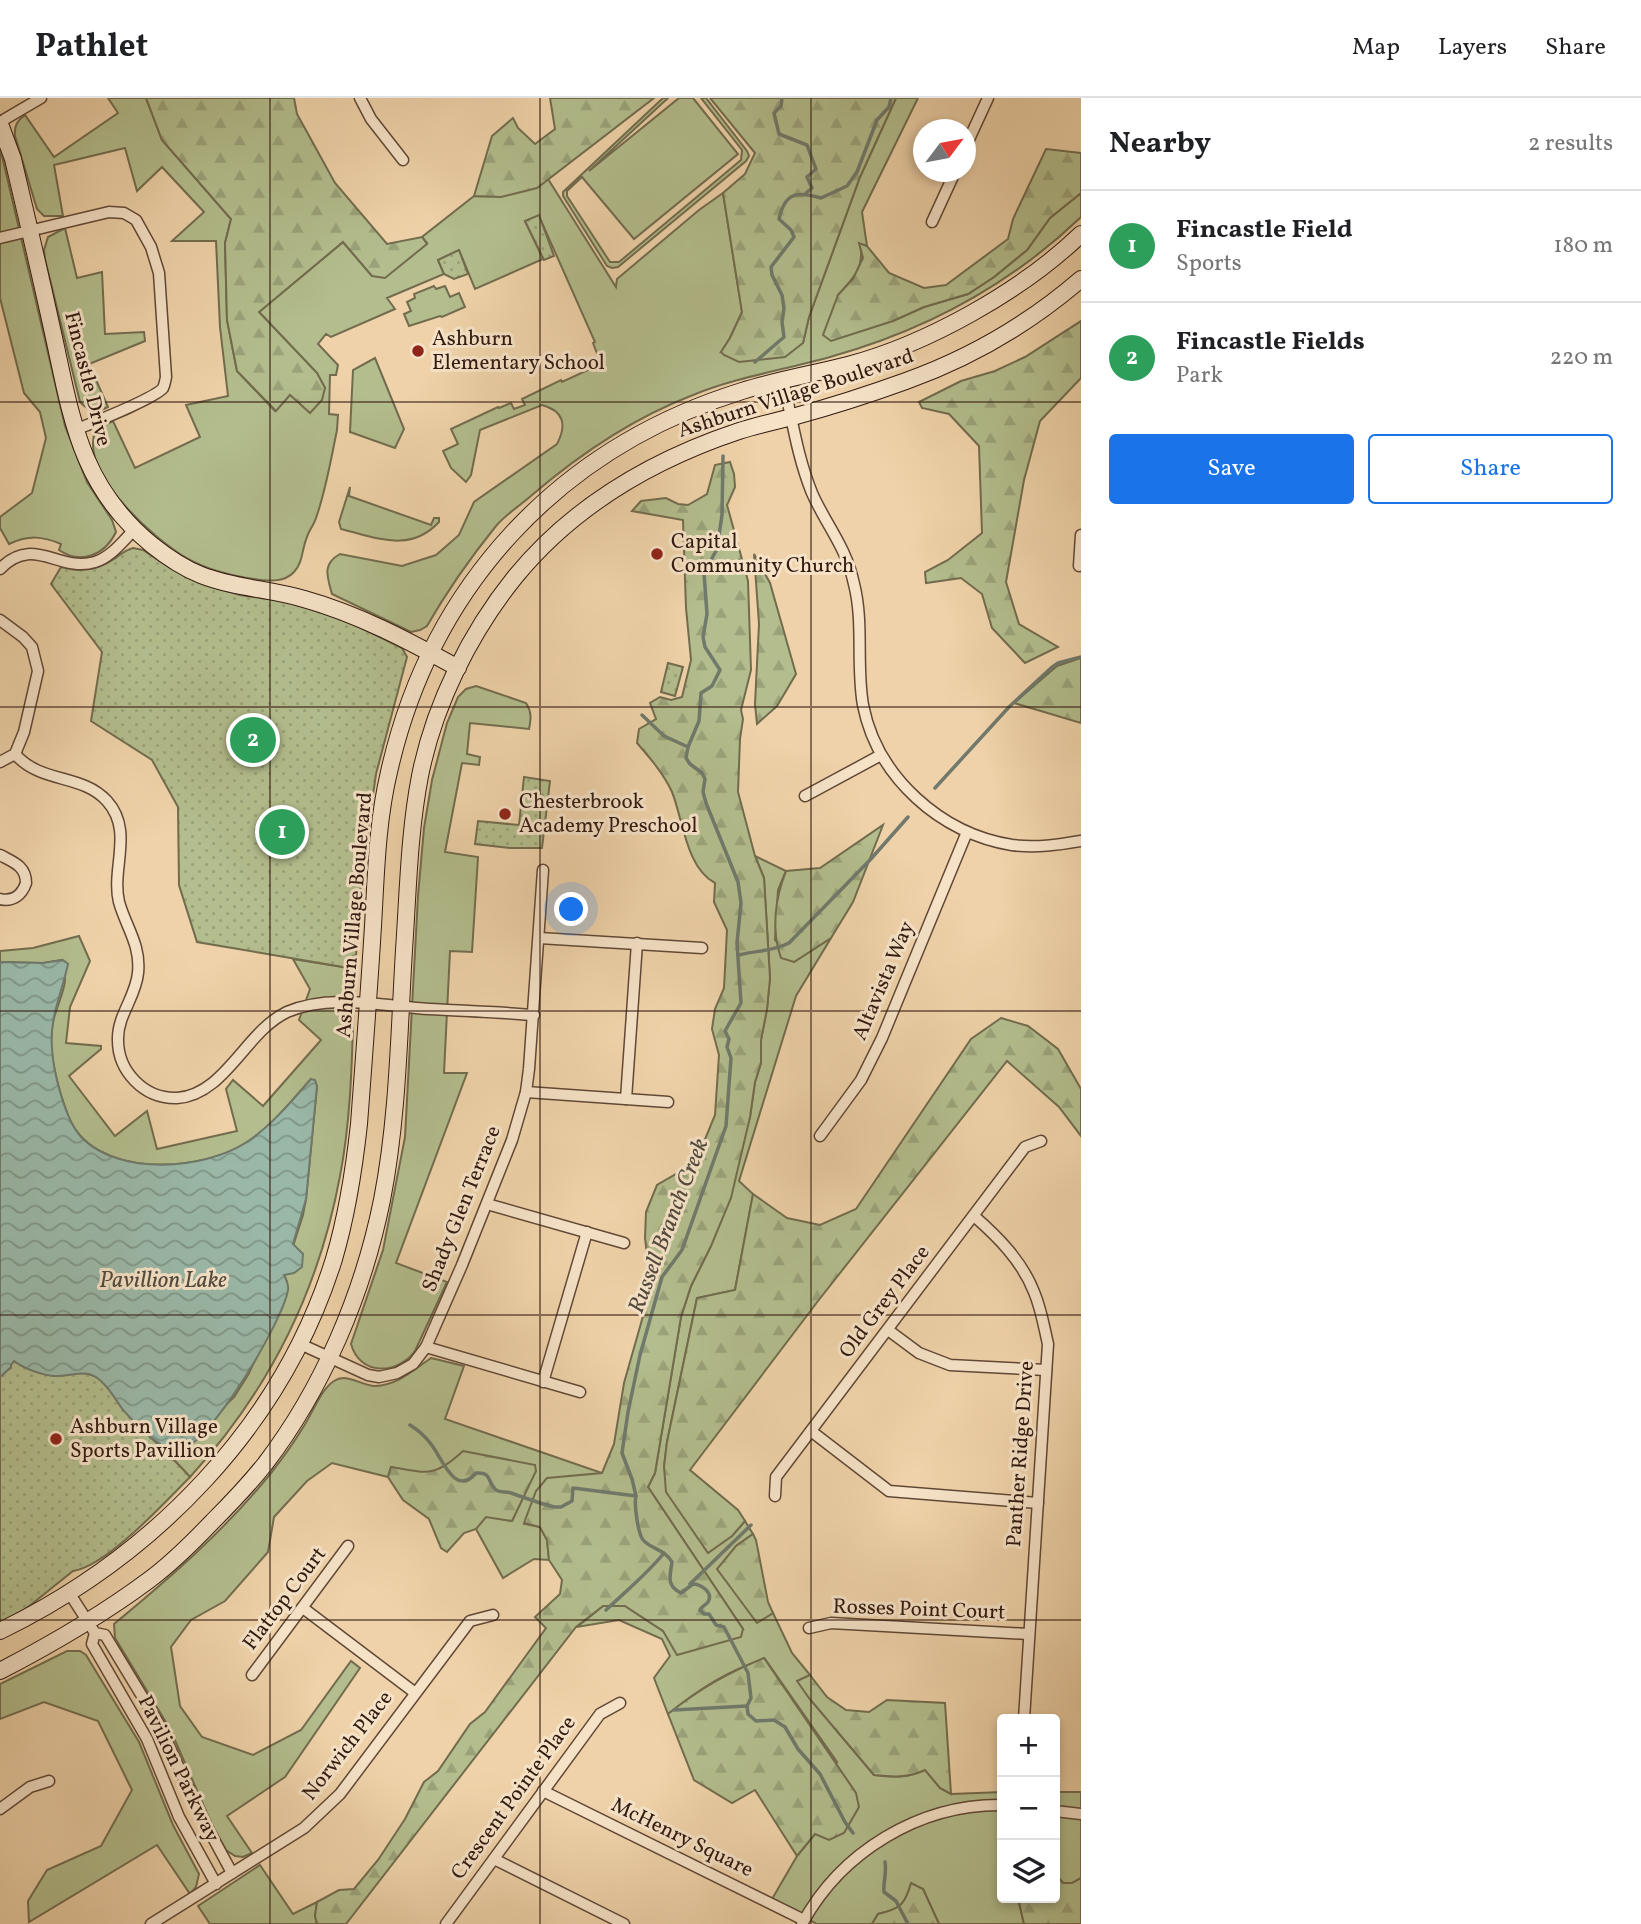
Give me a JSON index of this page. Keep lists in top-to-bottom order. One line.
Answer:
{"streets":{"main road":["Fincastle Drive","Ashburn Village Boulevard"],"street":["Altavista Way","Shady Glen Terrace","Old Grey Place","Panther Ridge Drive","Flattop Court","Rosses Point Court","Norwich Place","Pavilion Parkway","Crescent Pointe Place","McHenry Square"]},"crossings":[["Fincastle Drive","Ashburn Village Boulevard"],["Ashburn Village Boulevard","Shady Glen Terrace"],["Ashburn Village Boulevard","Pavilion Parkway"],["Old Grey Place","Panther Ridge Drive"],["Panther Ridge Drive","Rosses Point Court"],["Norwich Place","Pavilion Parkway"],["Crescent Pointe Place","McHenry Square"]],"water":["Russell Branch Creek","Pavillion Lake"],"places":["Ashburn Elementary School","Capital Community Church","Chesterbrook Academy Preschool","Ashburn Village Sports Pavillion"],"north":"top right","page":{"header":"Pathlet","nav":["Map","Layers","Share"],"heading":["Nearby","2 results"],"list":[{"mark":"1","name":"Fincastle Field","note":"Sports","value":"180 m"},{"mark":"2","name":"Fincastle Fields","note":"Park","value":"220 m"}],"buttons":["Save","Share"],"pins":["2","1"],"map_buttons":["+","−"]}}
